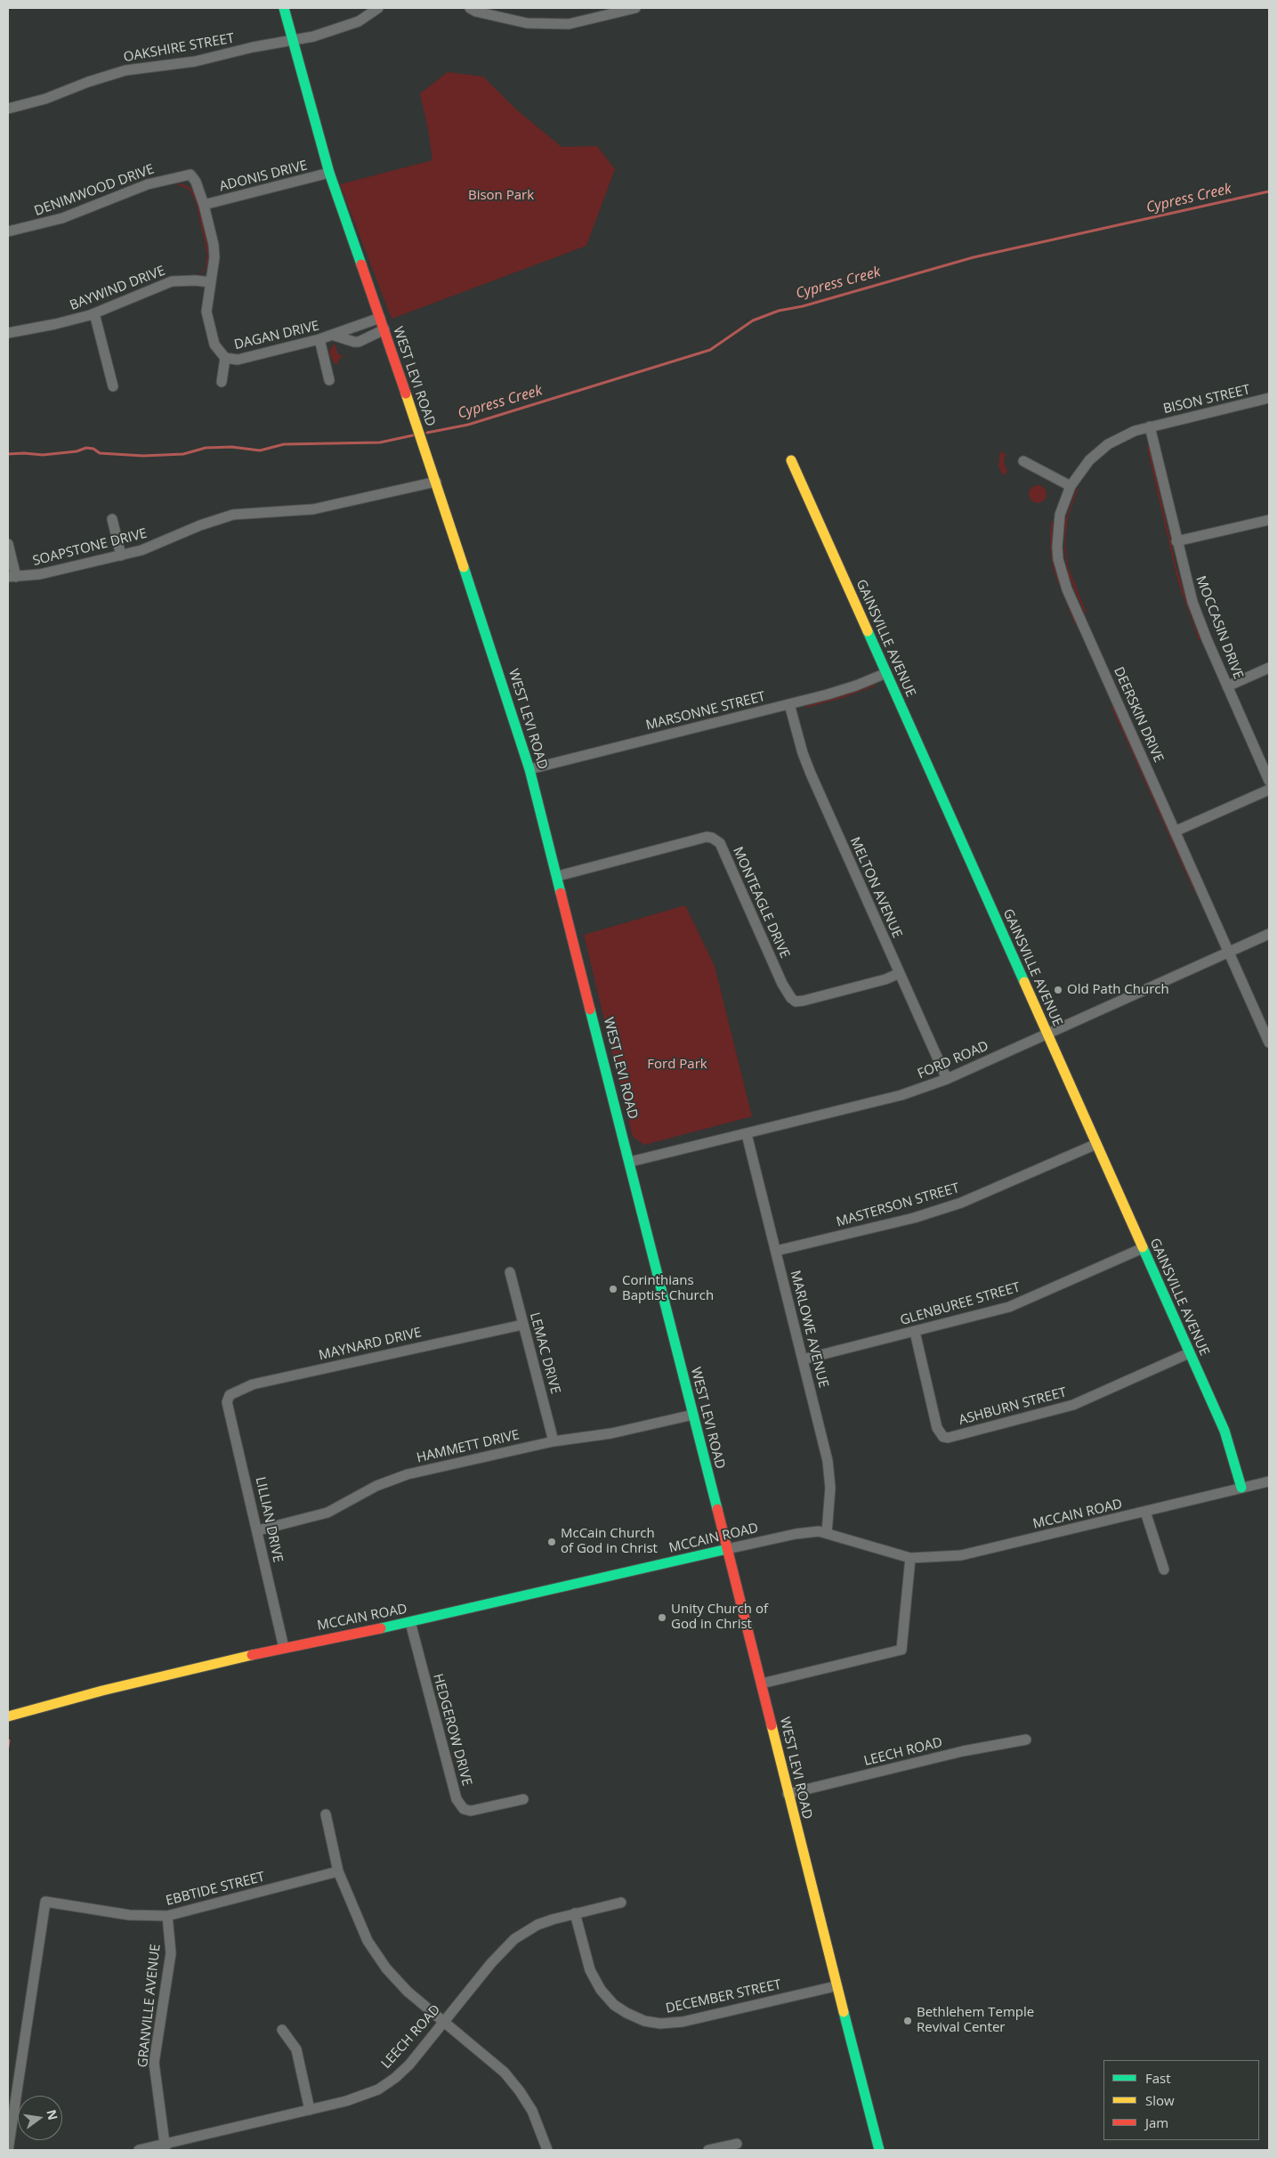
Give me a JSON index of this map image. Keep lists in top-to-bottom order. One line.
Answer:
{"streets":{"street":["OAKSHIRE STREET","ADONIS DRIVE","DENIMWOOD DRIVE","BAYWIND DRIVE","DAGAN DRIVE","WEST LEVI ROAD","BISON STREET","SOAPSTONE DRIVE","MOCCASIN DRIVE","GAINSVILLE AVENUE","MARSONNE STREET","DEERSKIN DRIVE","MELTON AVENUE","MONTEAGLE DRIVE","FORD ROAD","MASTERSON STREET","GLENBUREE STREET","MARLOWE AVENUE","MAYNARD DRIVE","LEMAC DRIVE","ASHBURN STREET","HAMMETT DRIVE","MCCAIN ROAD","LILLIAN DRIVE","HEDGEROW DRIVE","LEECH ROAD","EBBTIDE STREET","DECEMBER STREET","GRANVILLE AVENUE"]},"crossings":[["OAKSHIRE STREET","WEST LEVI ROAD"],["ADONIS DRIVE","DENIMWOOD DRIVE"],["ADONIS DRIVE","WEST LEVI ROAD"],["DAGAN DRIVE","WEST LEVI ROAD"],["WEST LEVI ROAD","SOAPSTONE DRIVE"],["WEST LEVI ROAD","MARSONNE STREET"],["WEST LEVI ROAD","MONTEAGLE DRIVE"],["WEST LEVI ROAD","FORD ROAD"],["WEST LEVI ROAD","HAMMETT DRIVE"],["WEST LEVI ROAD","MCCAIN ROAD"],["WEST LEVI ROAD","LEECH ROAD"],["WEST LEVI ROAD","DECEMBER STREET"],["BISON STREET","MOCCASIN DRIVE"],["BISON STREET","DEERSKIN DRIVE"],["MOCCASIN DRIVE","DEERSKIN DRIVE"],["GAINSVILLE AVENUE","MARSONNE STREET"],["GAINSVILLE AVENUE","FORD ROAD"],["GAINSVILLE AVENUE","MASTERSON STREET"],["GAINSVILLE AVENUE","GLENBUREE STREET"],["GAINSVILLE AVENUE","ASHBURN STREET"],["GAINSVILLE AVENUE","MCCAIN ROAD"],["MARSONNE STREET","MELTON AVENUE"],["DEERSKIN DRIVE","FORD ROAD"],["MELTON AVENUE","MONTEAGLE DRIVE"],["MELTON AVENUE","FORD ROAD"],["FORD ROAD","MARLOWE AVENUE"],["MASTERSON STREET","MARLOWE AVENUE"],["GLENBUREE STREET","MARLOWE AVENUE"],["GLENBUREE STREET","ASHBURN STREET"],["MARLOWE AVENUE","MCCAIN ROAD"],["MAYNARD DRIVE","LEMAC DRIVE"],["MAYNARD DRIVE","LILLIAN DRIVE"],["LEMAC DRIVE","HAMMETT DRIVE"],["HAMMETT DRIVE","LILLIAN DRIVE"],["MCCAIN ROAD","LILLIAN DRIVE"],["MCCAIN ROAD","HEDGEROW DRIVE"],["LEECH ROAD","DECEMBER STREET"],["LEECH ROAD","GRANVILLE AVENUE"],["EBBTIDE STREET","GRANVILLE AVENUE"]],"water":["Cypress Creek"],"parks":["Bison Park","Ford Park"],"places":["Old Path Church","Corinthians Baptist Church","McCain Church of God in Christ","Unity Church of God in Christ","Bethlehem Temple Revival Center"],"legend":["Fast","Slow","Jam"],"north":"right"}
